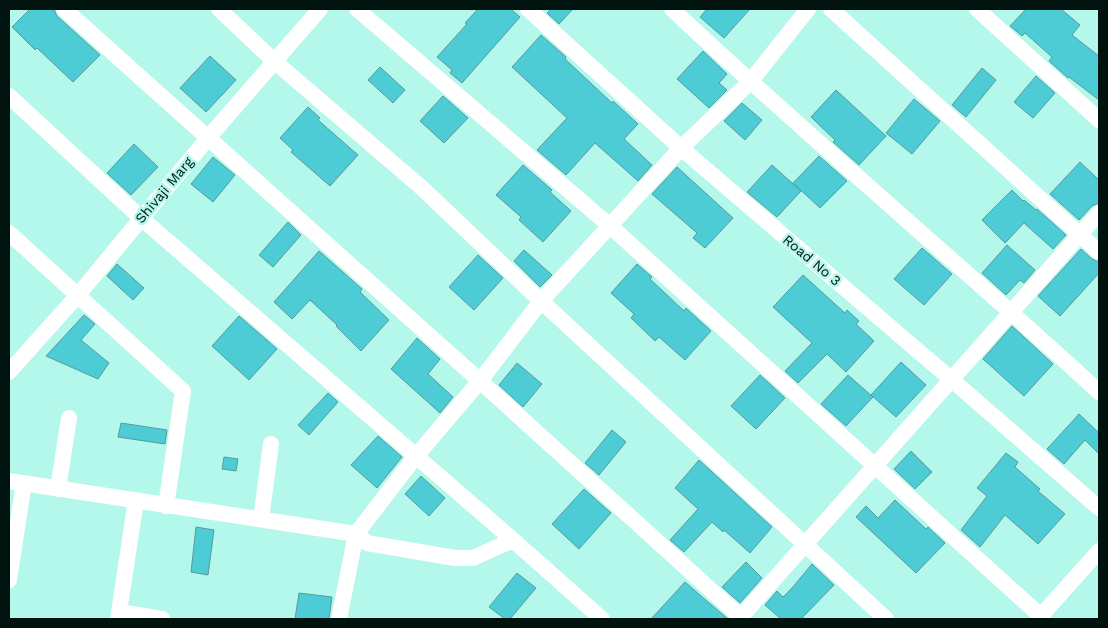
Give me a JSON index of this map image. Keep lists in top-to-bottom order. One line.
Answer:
{"streets":{"street":["Shivaji Marg","Road No 3"]}}
